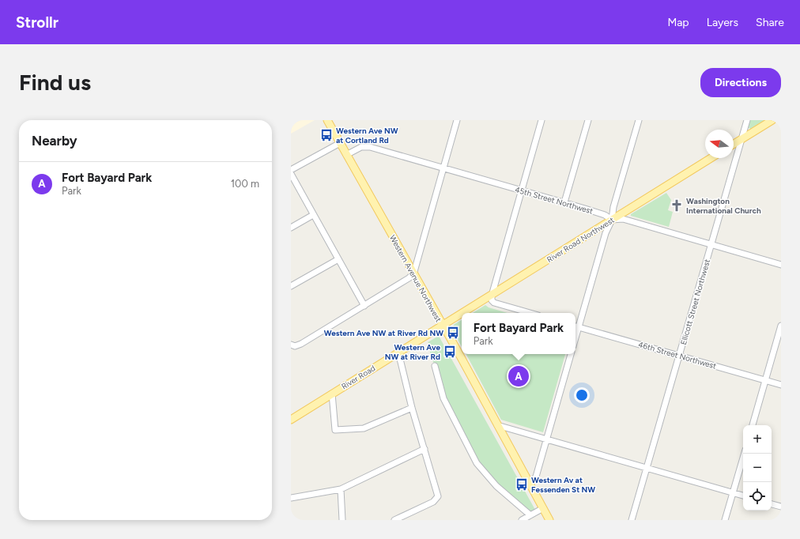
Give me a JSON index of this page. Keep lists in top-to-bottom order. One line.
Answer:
{"streets":{"main road":["River Road Northwest","Western Avenue Northwest","River Road"],"street":["45th Street Northwest","Ellicott Street Northwest","46th Street Northwest"]},"crossings":[["45th Street Northwest","River Road Northwest"],["45th Street Northwest","Western Avenue Northwest"],["45th Street Northwest","Ellicott Street Northwest"],["River Road Northwest","Western Avenue Northwest"],["River Road Northwest","River Road"],["Western Avenue Northwest","River Road"],["Ellicott Street Northwest","46th Street Northwest"]],"places":{"bus stop":["Western Ave NW at Cortland Rd","Western Ave NW at River Rd NW","Western Ave NW at River Rd","Western Av at Fessenden St NW"],"church":["Washington International Church"]},"north":"left","page":{"header":"Strollr","nav":["Map","Layers","Share"],"buttons":"Directions","title":"Find us","heading":"Nearby","list":[{"mark":"A","name":"Fort Bayard Park","note":"Park","value":"100 m"}],"popup":["Fort Bayard Park","Park"],"pins":"A","map_buttons":["+","−"]}}
